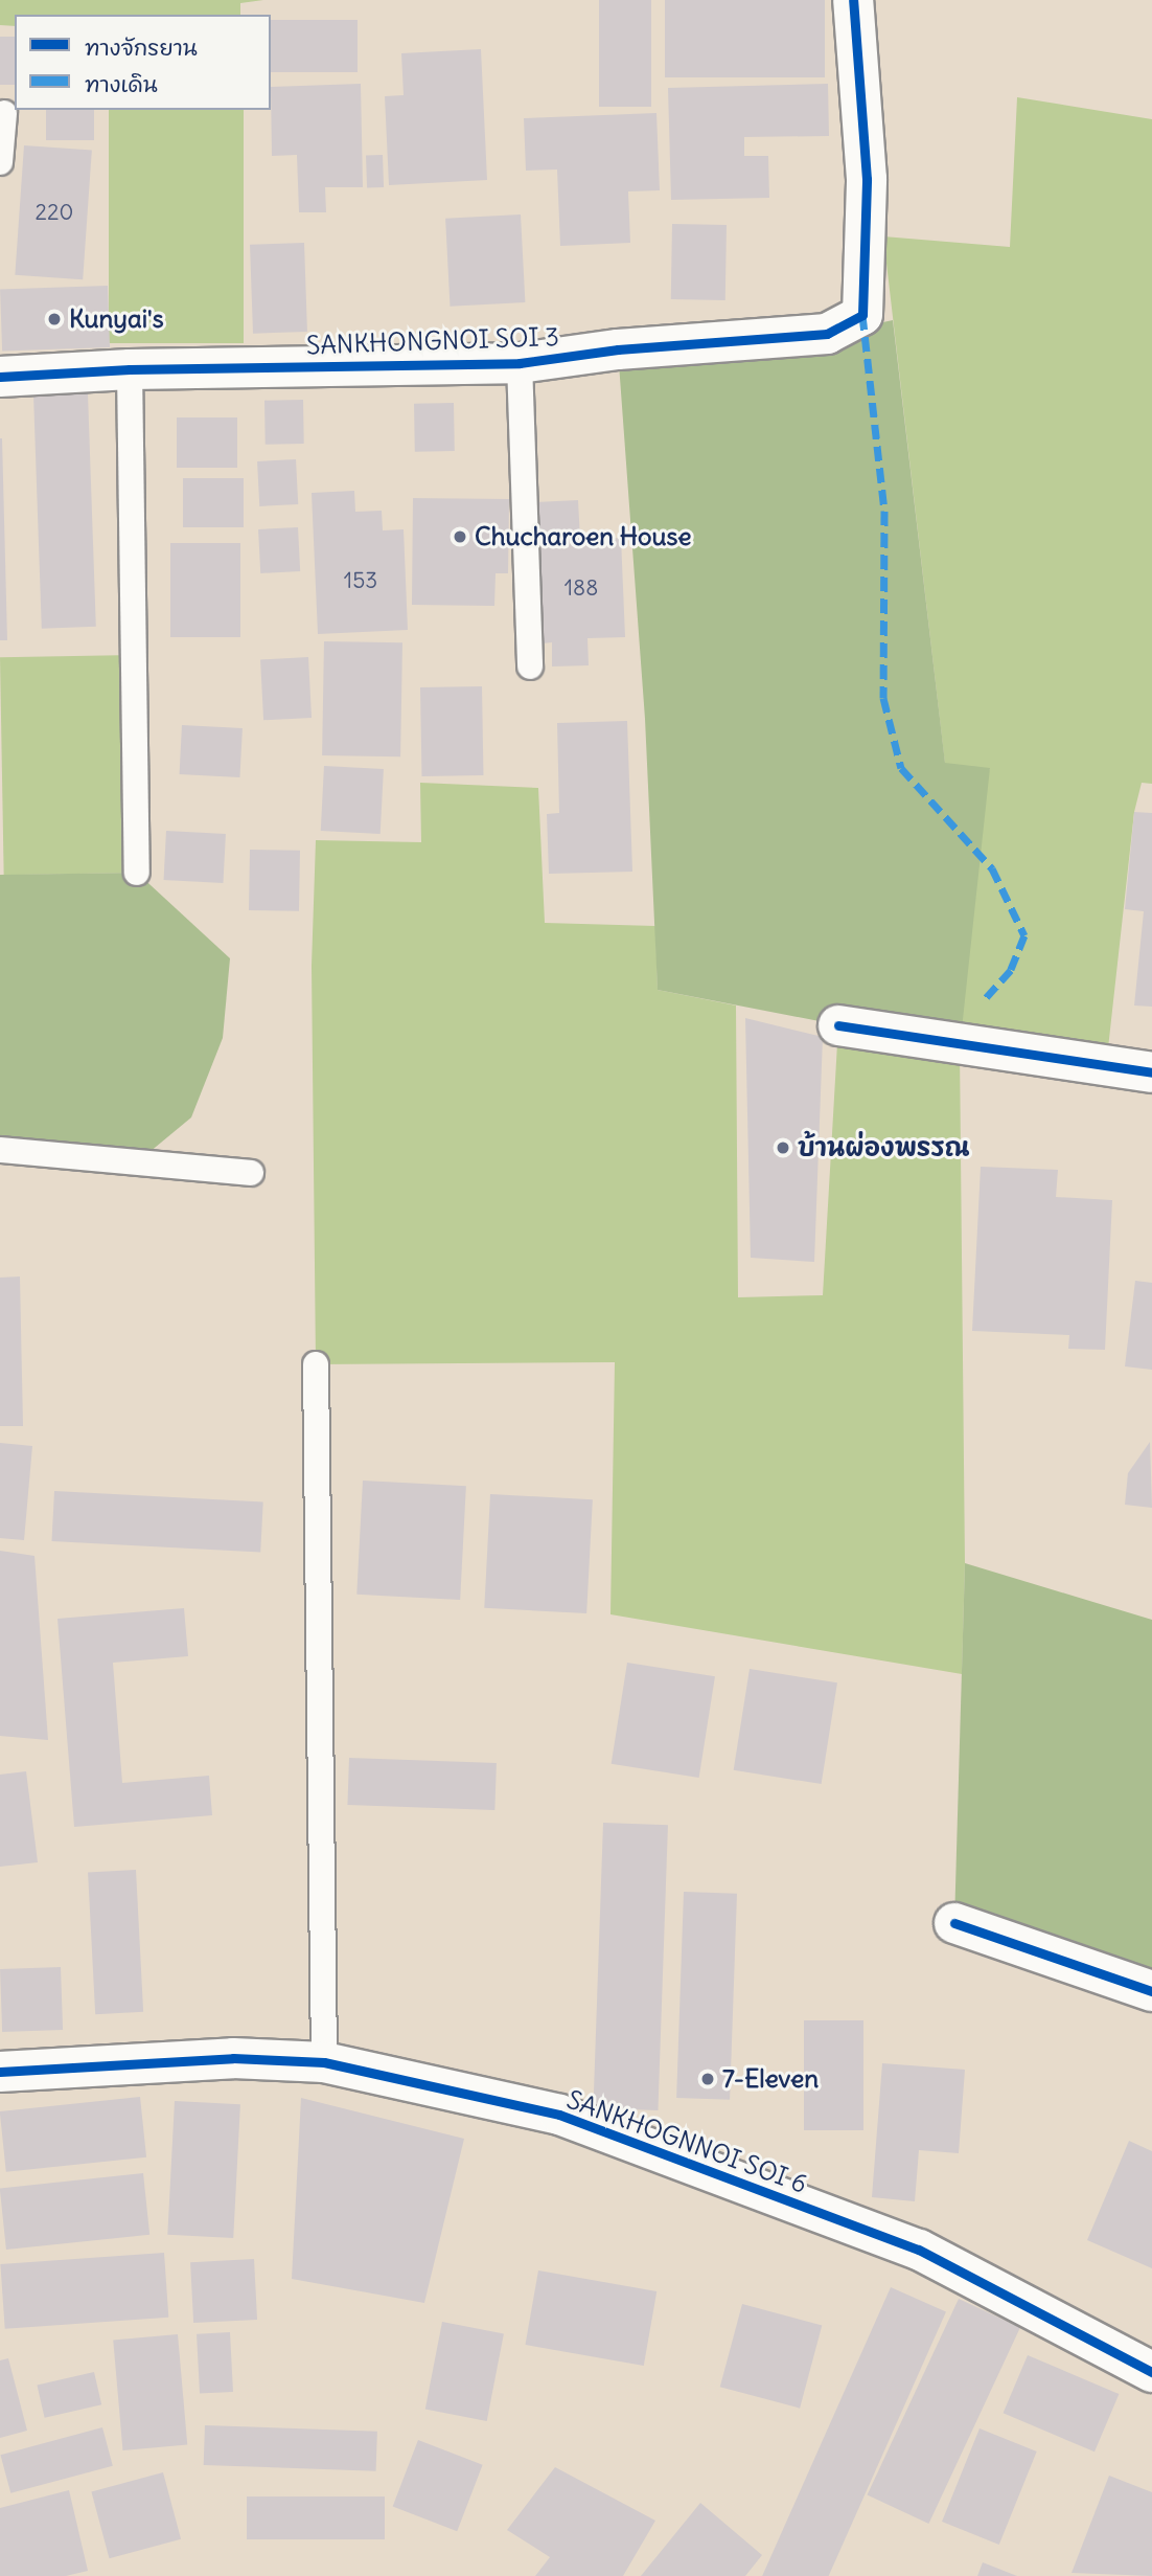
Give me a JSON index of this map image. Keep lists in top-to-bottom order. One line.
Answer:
{"streets":{"street":["SANKHONGNOI SOI 3","SANKHOGNNOI SOI 6"]},"places":["Kunyai's","Chucharoen House","บ้านผ่องพรรณ","7-Eleven"],"house_numbers":["220","153","188"],"legend":["ทางจักรยาน","ทางเดิน"]}
